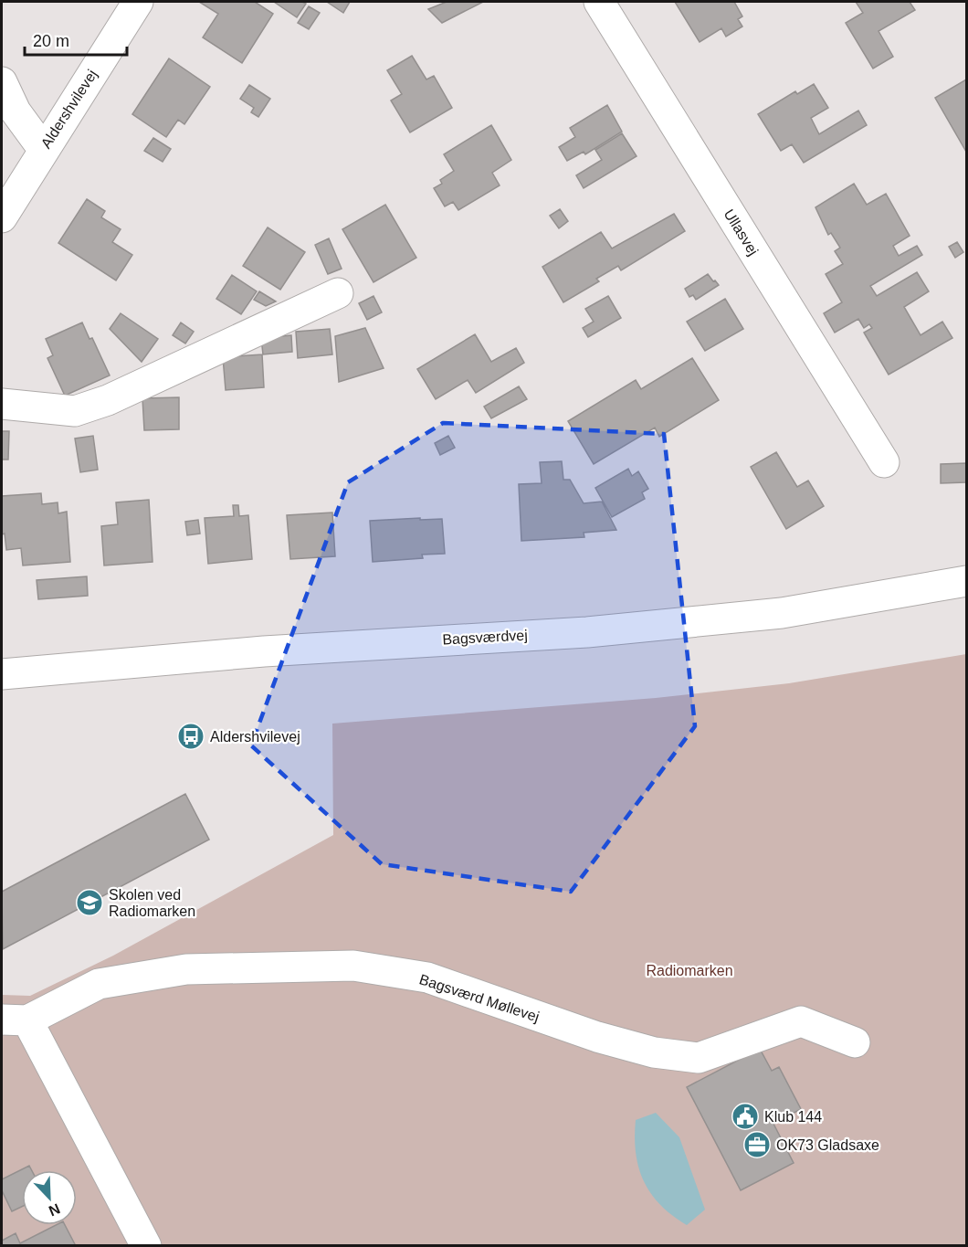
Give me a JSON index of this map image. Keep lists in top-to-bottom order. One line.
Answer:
{"streets":{"street":["Aldershvilevej","Ullasvej","Bagsværdvej","Bagsværd Møllevej"]},"parks":["Radiomarken"],"places":{"bus stop":["Aldershvilevej"],"school or university":["Skolen ved Radiomarken"],"public building":["Klub 144"],"office":["OK73 Gladsaxe"]},"scale_bar":"20 m","north":"bottom right"}
